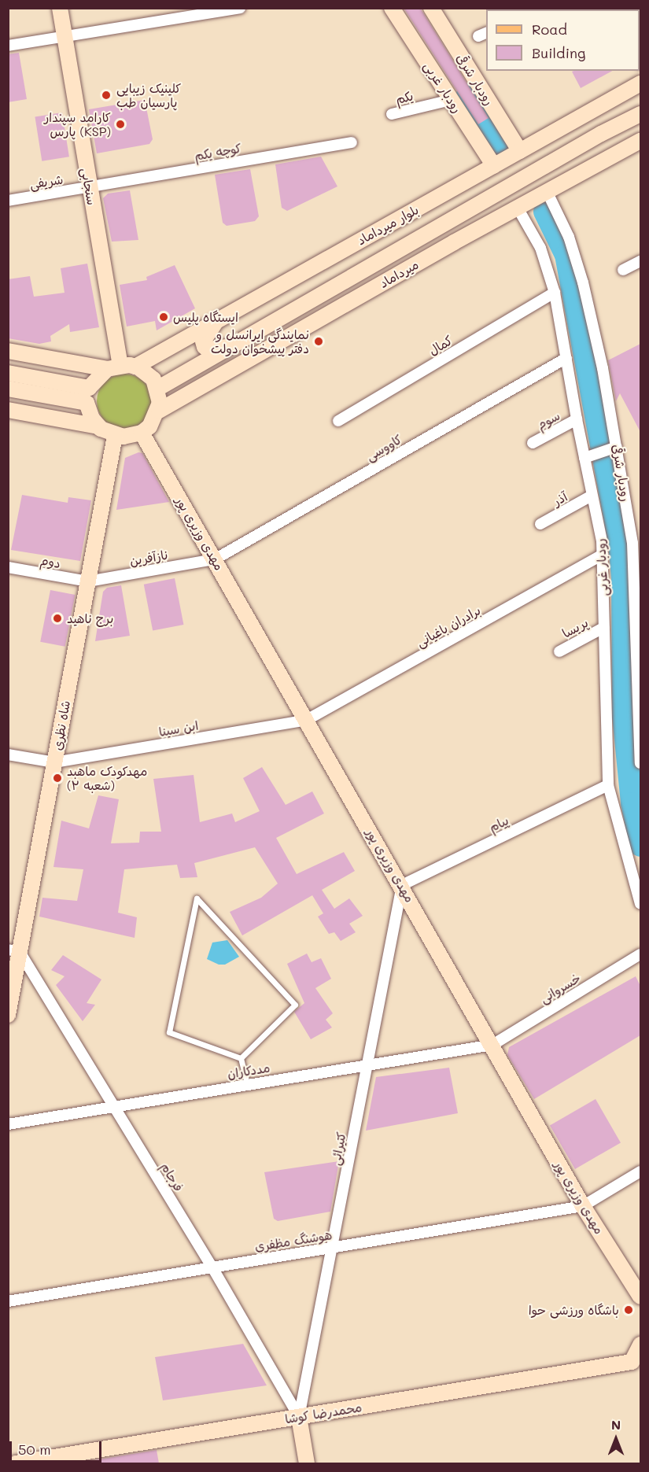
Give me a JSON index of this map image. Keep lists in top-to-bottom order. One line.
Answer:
{"streets":{"main road":["رودبار شرقی","رودبار غربی","سنجابی","بلوار میرداماد","میرداماد","مهدی وزیری پور","شاه نظری","محمدرضا کوشا"],"street":["یکم","کوچه یکم","شریفی","کمال","سوم","کاووسی","آذر","نازآفرین","دوم","برادران باغیانی","پریسا","ابن سینا","پیام","خسروانی","مددکاران","کتیرائی","فرجام","هوشنگ مظفری"]},"crossings":[["رودبار شرقی","بلوار میرداماد"],["رودبار شرقی","میرداماد"],["رودبار غربی","یکم"],["رودبار غربی","بلوار میرداماد"],["رودبار غربی","میرداماد"],["رودبار غربی","کمال"],["رودبار غربی","سوم"],["رودبار غربی","کاووسی"],["رودبار غربی","آذر"],["رودبار غربی","برادران باغیانی"],["رودبار غربی","پریسا"],["رودبار غربی","پیام"],["کوچه یکم","شریفی"],["کوچه یکم","سنجابی"],["شریفی","سنجابی"],["سنجابی","بلوار میرداماد"],["سنجابی","میرداماد"],["سنجابی","مهدی وزیری پور"],["سنجابی","شاه نظری"],["بلوار میرداماد","میرداماد"],["بلوار میرداماد","مهدی وزیری پور"],["بلوار میرداماد","شاه نظری"],["میرداماد","مهدی وزیری پور"],["میرداماد","شاه نظری"],["کاووسی","مهدی وزیری پور"],["کاووسی","نازآفرین"],["مهدی وزیری پور","نازآفرین"],["مهدی وزیری پور","برادران باغیانی"],["مهدی وزیری پور","شاه نظری"],["مهدی وزیری پور","ابن سینا"],["مهدی وزیری پور","پیام"],["مهدی وزیری پور","خسروانی"],["مهدی وزیری پور","مددکاران"],["مهدی وزیری پور","کتیرائی"],["مهدی وزیری پور","هوشنگ مظفری"],["نازآفرین","دوم"],["نازآفرین","شاه نظری"],["دوم","شاه نظری"],["برادران باغیانی","ابن سینا"],["شاه نظری","ابن سینا"],["شاه نظری","فرجام"],["پیام","کتیرائی"],["خسروانی","مددکاران"],["مددکاران","کتیرائی"],["مددکاران","فرجام"],["کتیرائی","فرجام"],["کتیرائی","هوشنگ مظفری"],["کتیرائی","محمدرضا کوشا"],["فرجام","هوشنگ مظفری"],["فرجام","محمدرضا کوشا"]],"places":["کلینیک زیبایی پارسیان طب","کارامد سپندار پارس (KSP)","ایستگاه پلیس","نمایندگی ایرانسل و دفتر پیشخوان دولت","برج ناهید","مهدکودک ماهبد (شعبه ۲)","باشگاه ورزشی حوا"],"legend":["Road","Building"],"scale_bar":"50 m","north":"top"}
